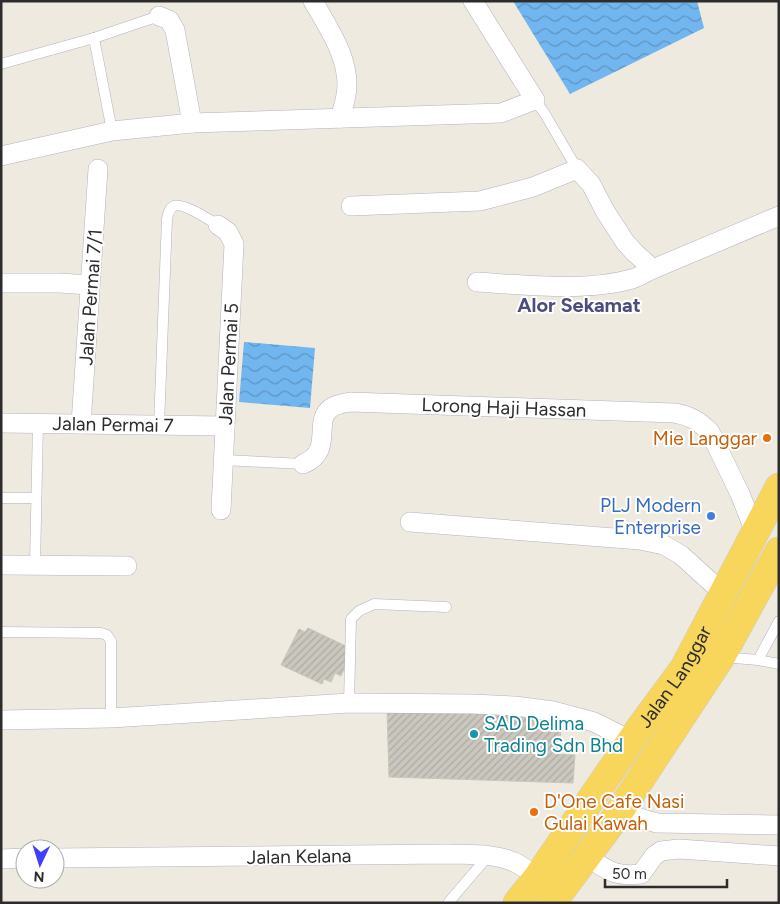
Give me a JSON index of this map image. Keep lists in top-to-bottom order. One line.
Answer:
{"streets":{"highway":["Jalan Langgar"],"street":["Jalan Permai 7/1","Jalan Permai 5","Lorong Haji Hassan","Jalan Permai 7","Jalan Kelana"]},"crossings":[["Jalan Permai 7/1","Jalan Permai 7"],["Jalan Permai 5","Lorong Haji Hassan"],["Jalan Permai 5","Jalan Permai 7"],["Lorong Haji Hassan","Jalan Langgar"],["Jalan Langgar","Jalan Kelana"]],"districts":["Alor Sekamat"],"places":["Mie Langgar","PLJ Modern Enterprise","SAD Delima Trading Sdn Bhd","D'One Cafe Nasi Gulai Kawah"],"scale_bar":"50 m","north":"bottom"}
